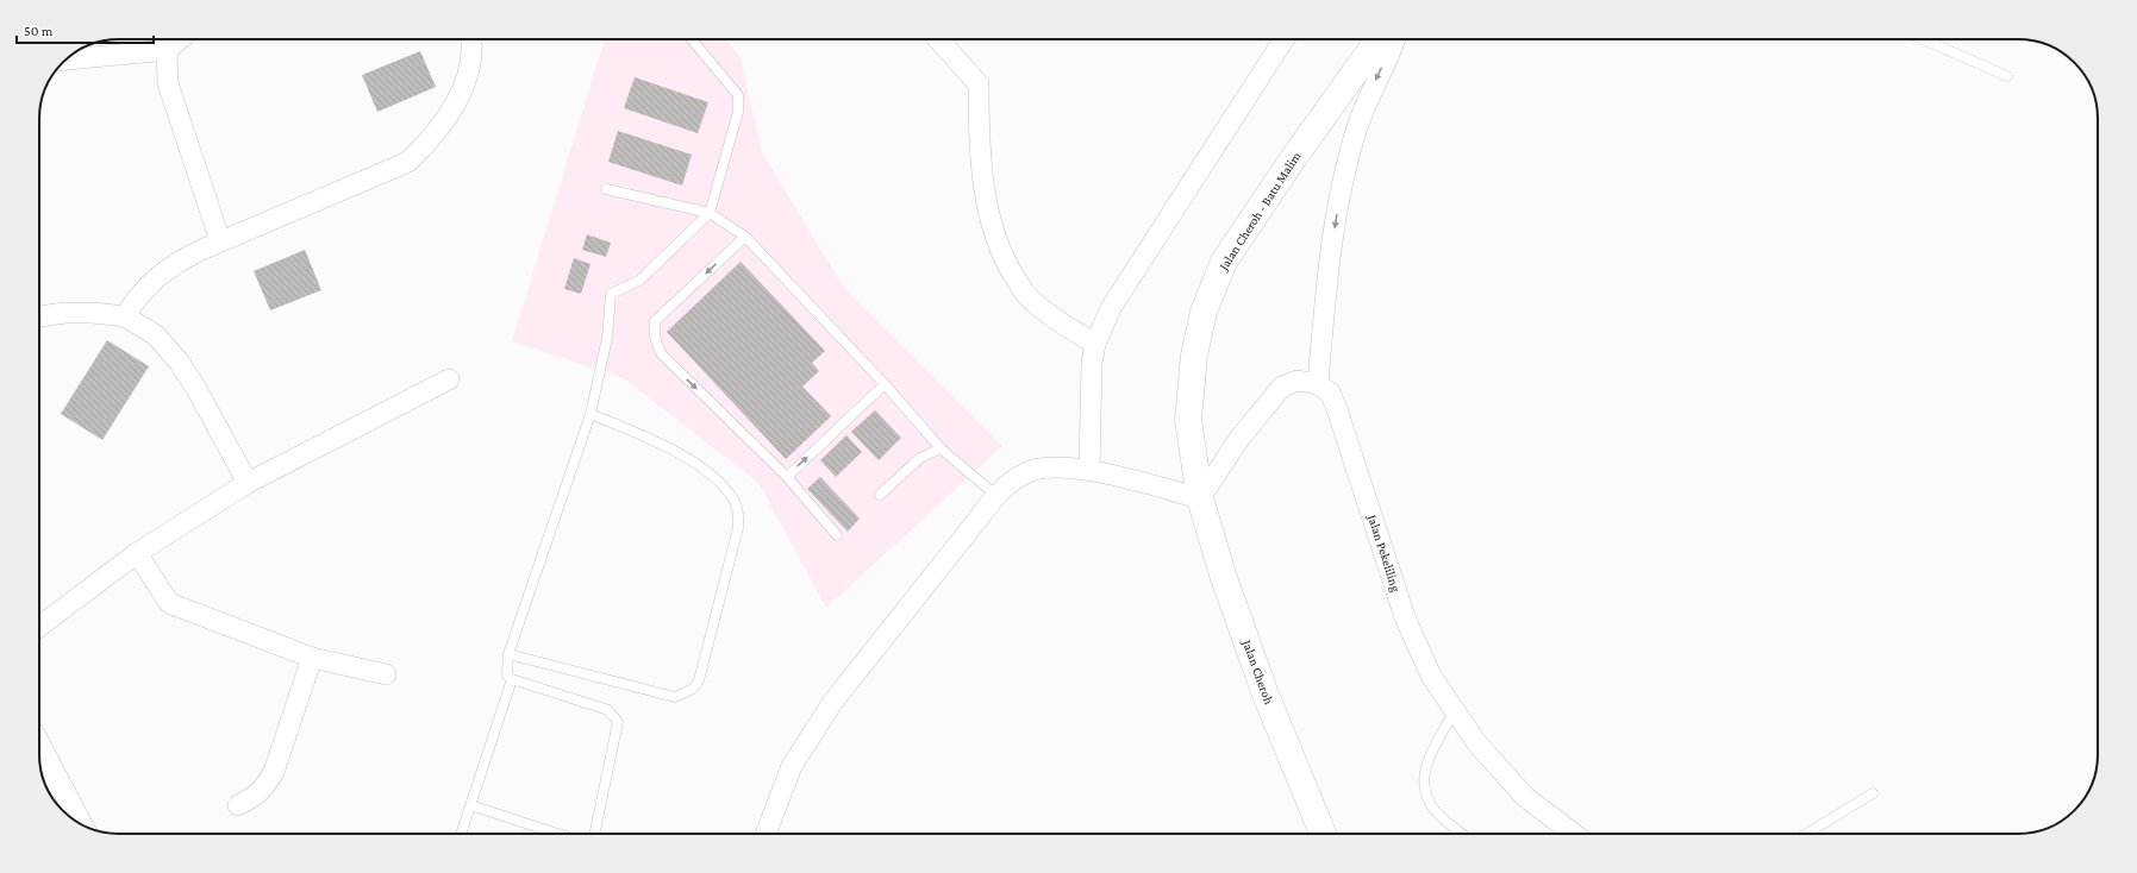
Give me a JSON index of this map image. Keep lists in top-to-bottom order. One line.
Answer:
{"streets":{"main road":["Jalan Cheroh - Batu Malim","Jalan Cheroh"],"street":["Jalan Pekeliling"]},"crossings":[["Jalan Cheroh - Batu Malim","Jalan Cheroh"]],"scale_bar":"50 m"}
